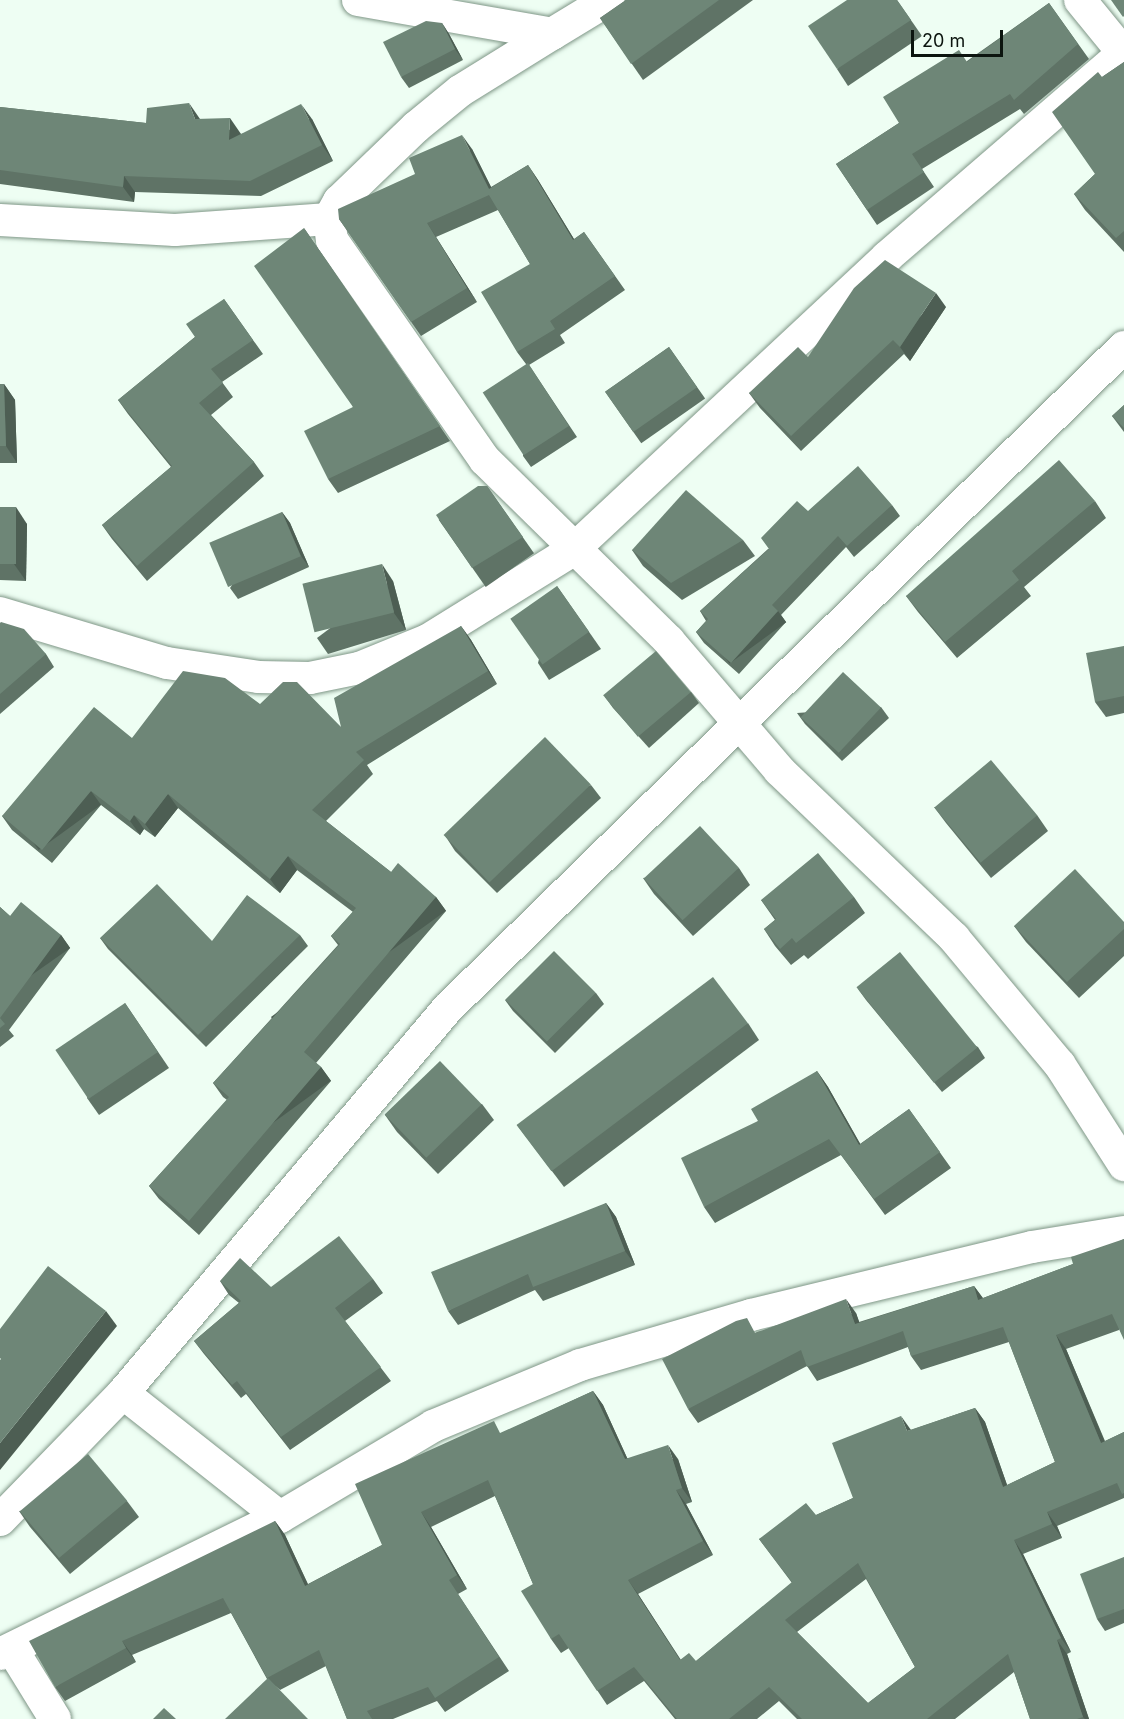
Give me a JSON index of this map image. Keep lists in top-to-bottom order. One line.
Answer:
{"scale_bar":"20 m"}
